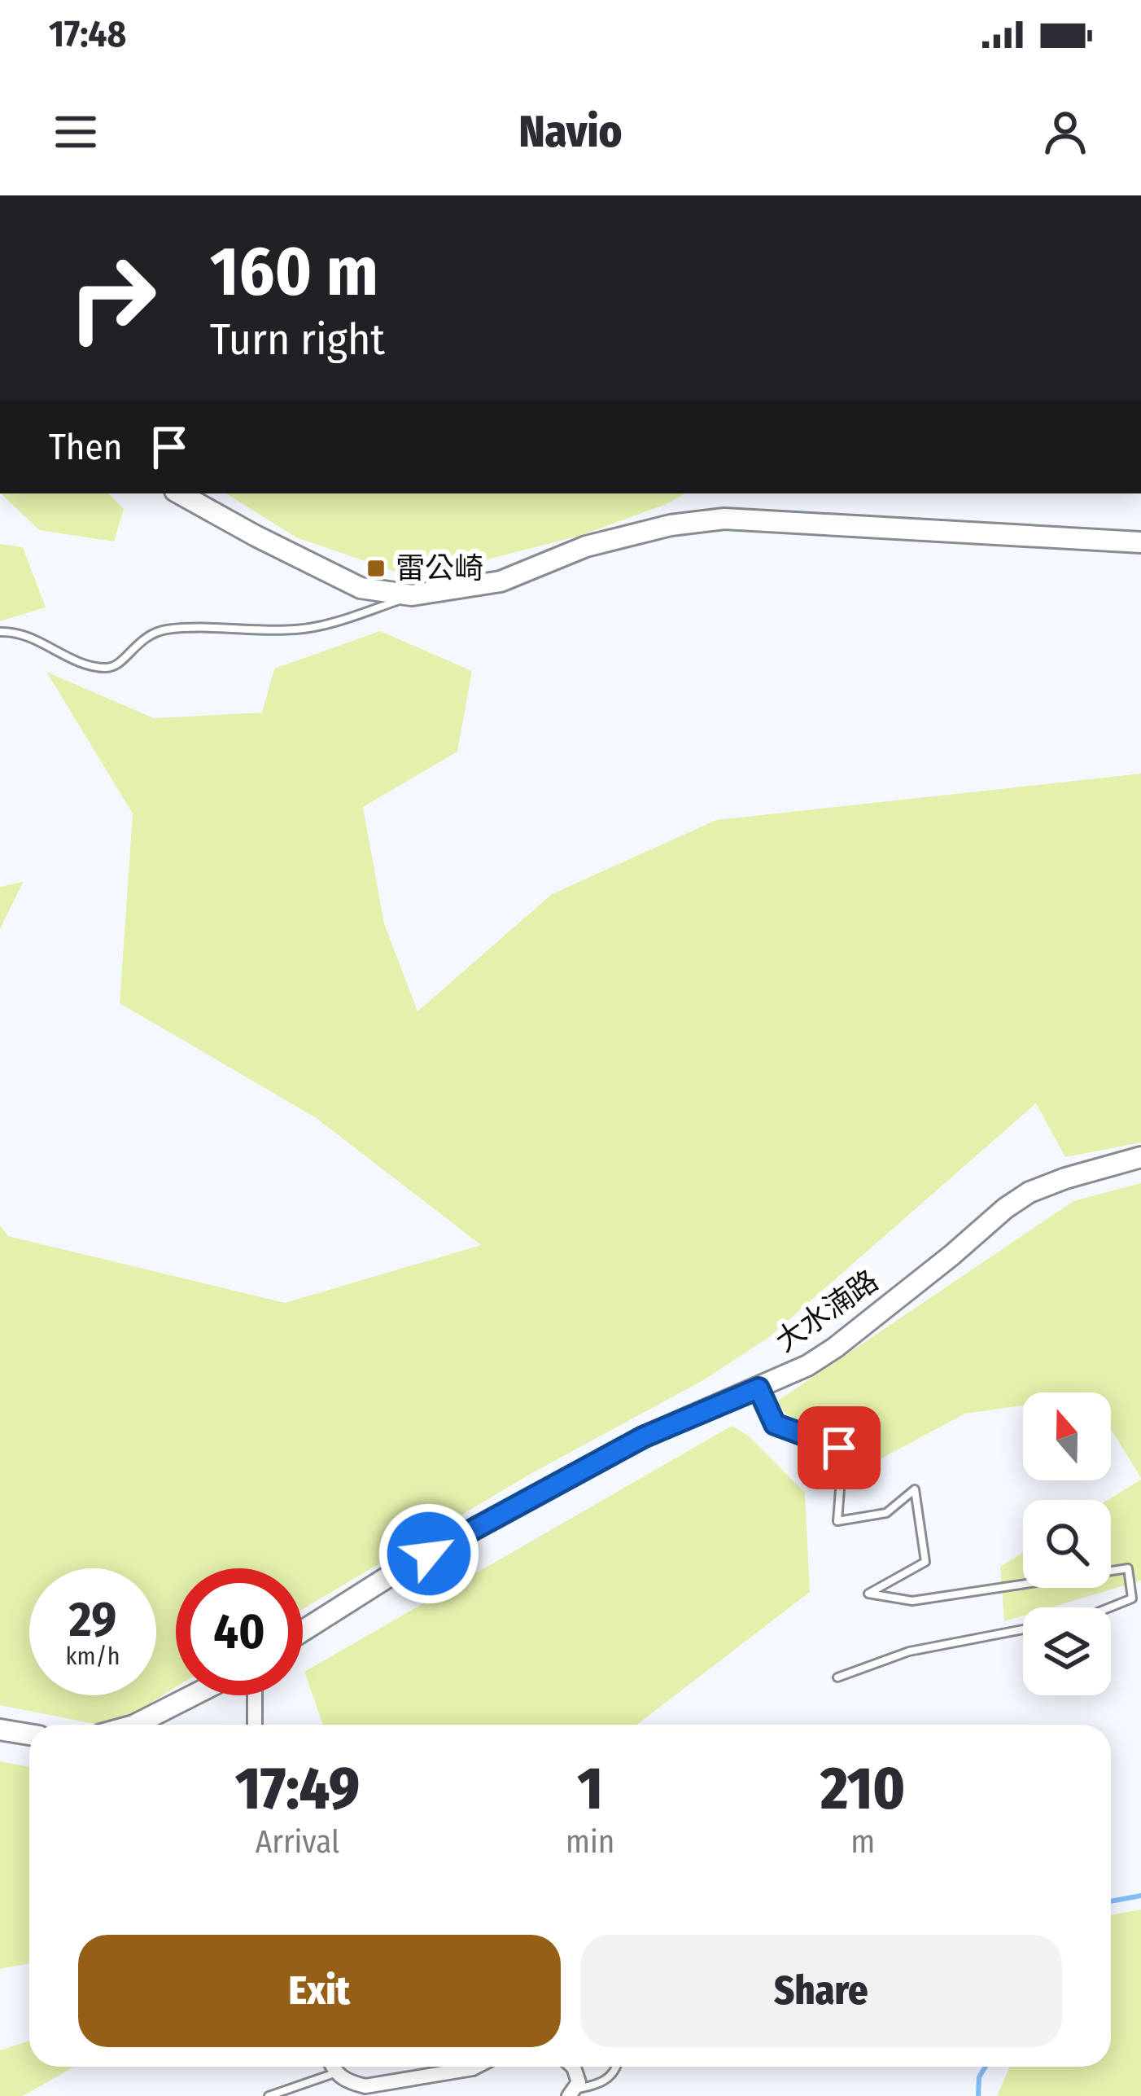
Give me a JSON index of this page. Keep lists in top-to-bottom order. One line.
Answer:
{"streets":{"street":["大水湳路"]},"places":{"transit":["雷公崎"]},"north":"top","page":{"status":"17:48","header":"Navio","turn":["160 m","Turn right"],"then":"Then","speed":"29 km/h","limit":"40","eta":["17:49","Arrival","1","min","210","m"],"buttons":["Exit","Share"]}}
